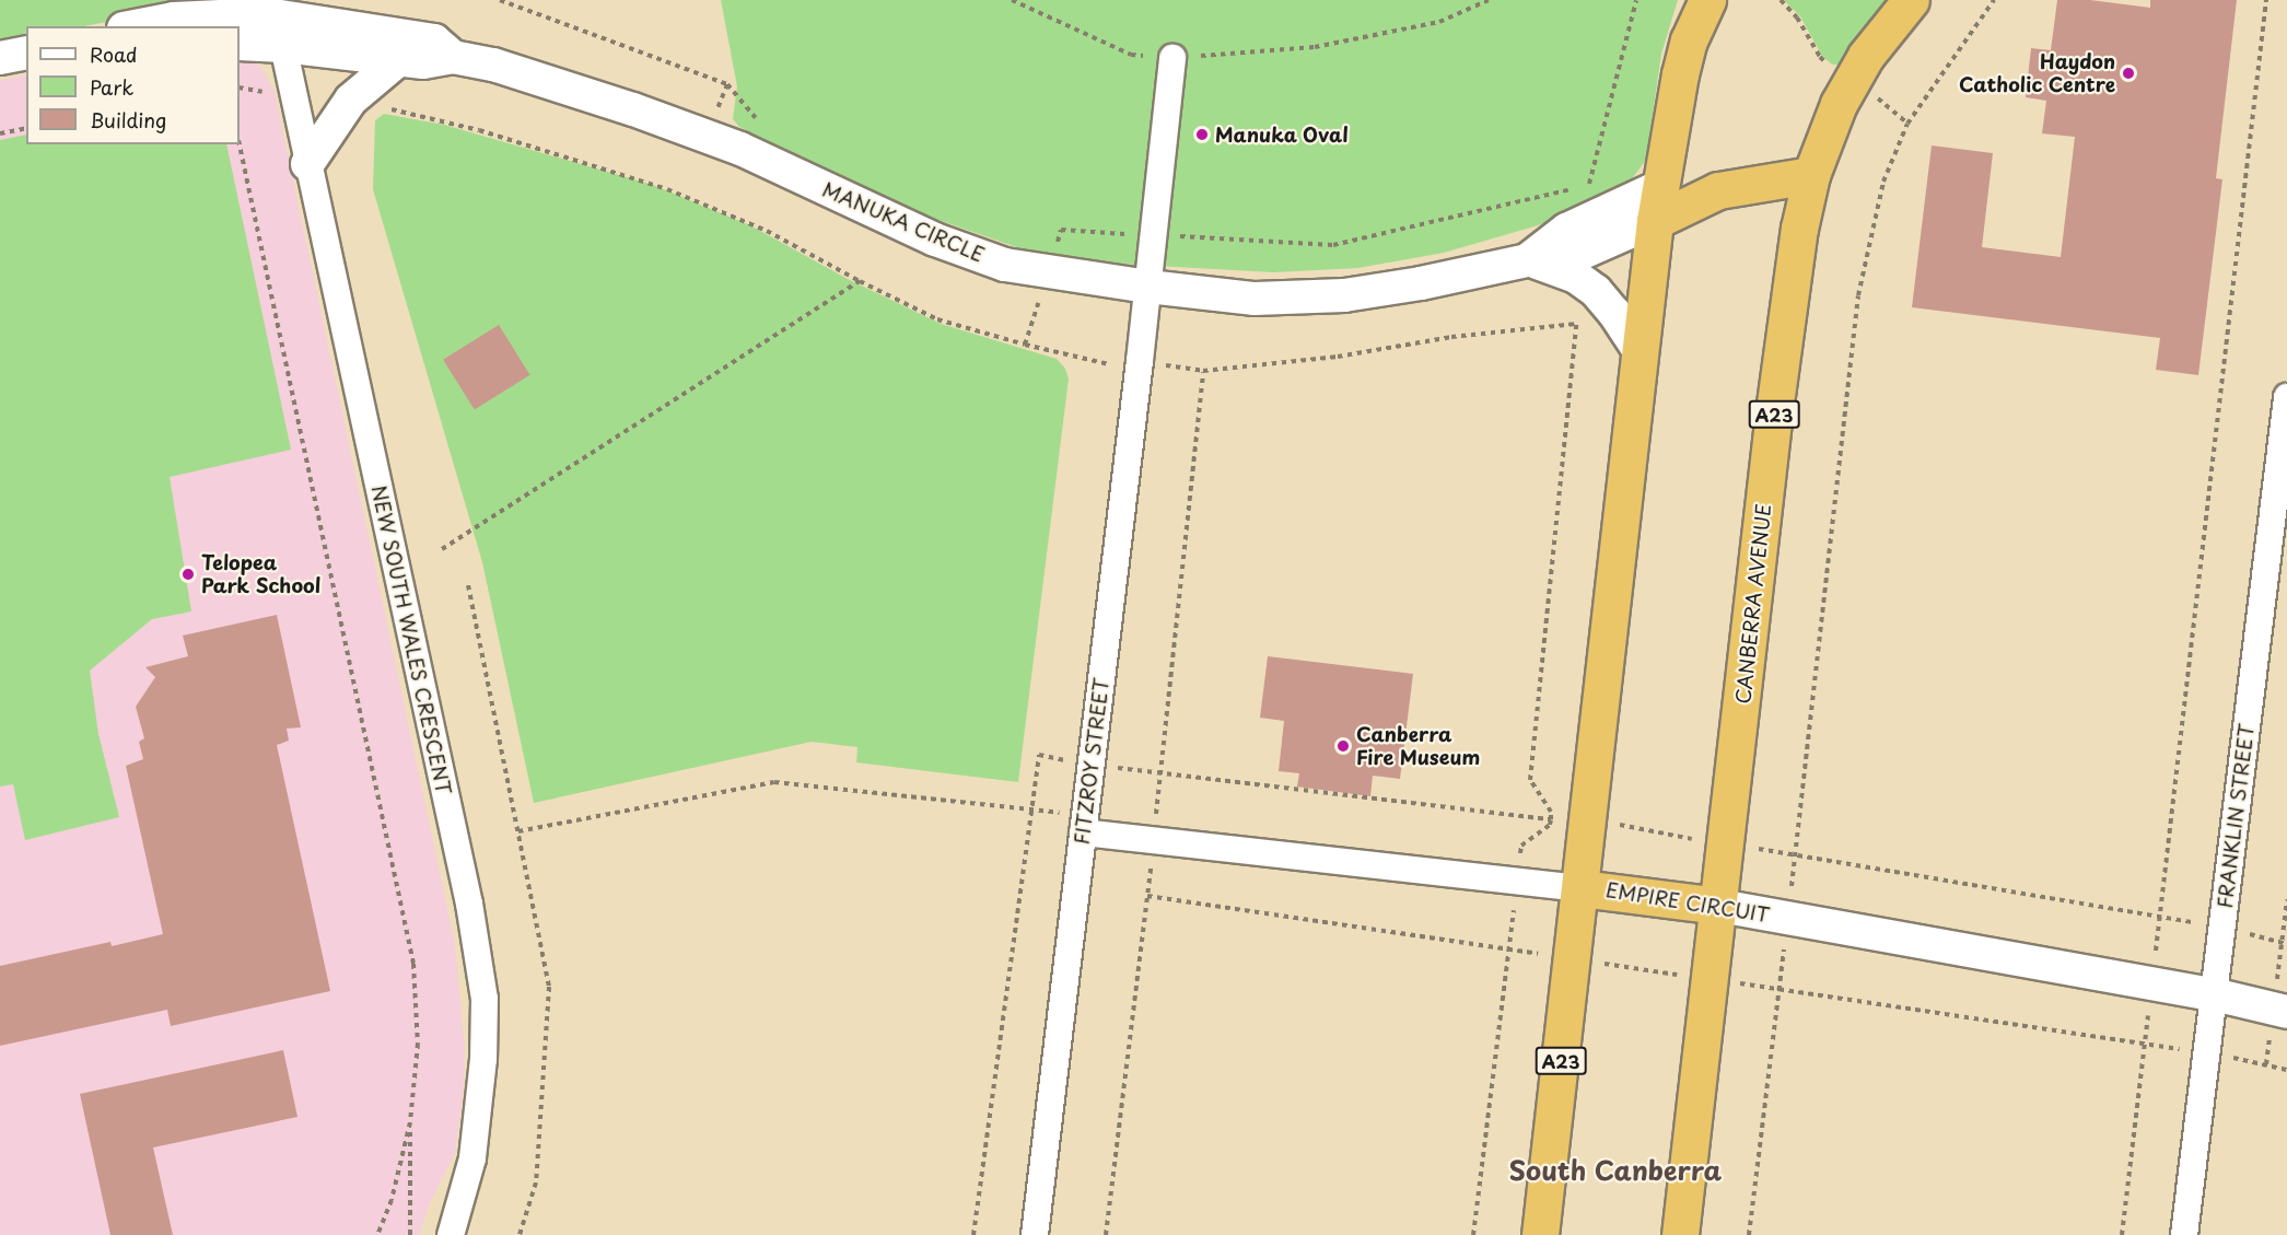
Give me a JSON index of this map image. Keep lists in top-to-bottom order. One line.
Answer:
{"streets":{"highway":["A23","CANBERRA AVENUE","EMPIRE CIRCUIT"],"street":["MANUKA CIRCLE","NEW SOUTH WALES CRESCENT","FITZROY STREET","FRANKLIN STREET"]},"crossings":[["MANUKA CIRCLE","A23"],["MANUKA CIRCLE","NEW SOUTH WALES CRESCENT"],["MANUKA CIRCLE","FITZROY STREET"],["A23","EMPIRE CIRCUIT"],["CANBERRA AVENUE","EMPIRE CIRCUIT"],["FITZROY STREET","EMPIRE CIRCUIT"],["FRANKLIN STREET","EMPIRE CIRCUIT"]],"districts":["South Canberra"],"places":["Haydon Catholic Centre","Manuka Oval","Telopea Park School","Canberra Fire Museum"],"legend":["Road","Park","Building"]}
